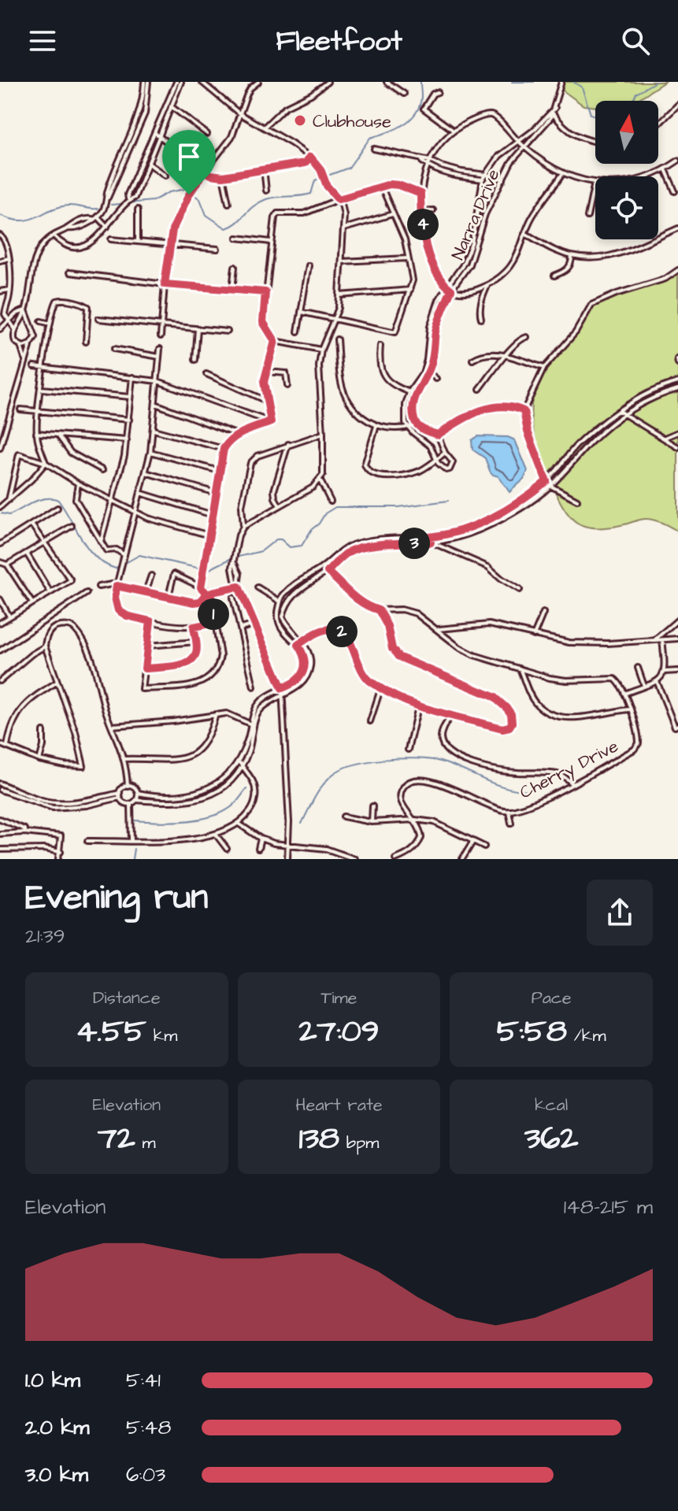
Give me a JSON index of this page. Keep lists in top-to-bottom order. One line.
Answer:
{"streets":{"street":["Narra Drive","Cherry Drive"]},"places":["Clubhouse"],"north":"top","page":{"header":"Fleetfoot","pins":["4","3","1","2"],"heading":["Evening run","21:39"],"stats":[["Distance","4.55 km"],["Time","27:09"],["Pace","5:58 /km"],["Elevation","72 m"],["Heart rate","138 bpm"],["kcal","362"]],"chart":["Elevation","148–215 m"],"list":[{"name":"1.0 km","note":"5:41"},{"name":"2.0 km","note":"5:48"},{"name":"3.0 km","note":"6:03"}]}}
